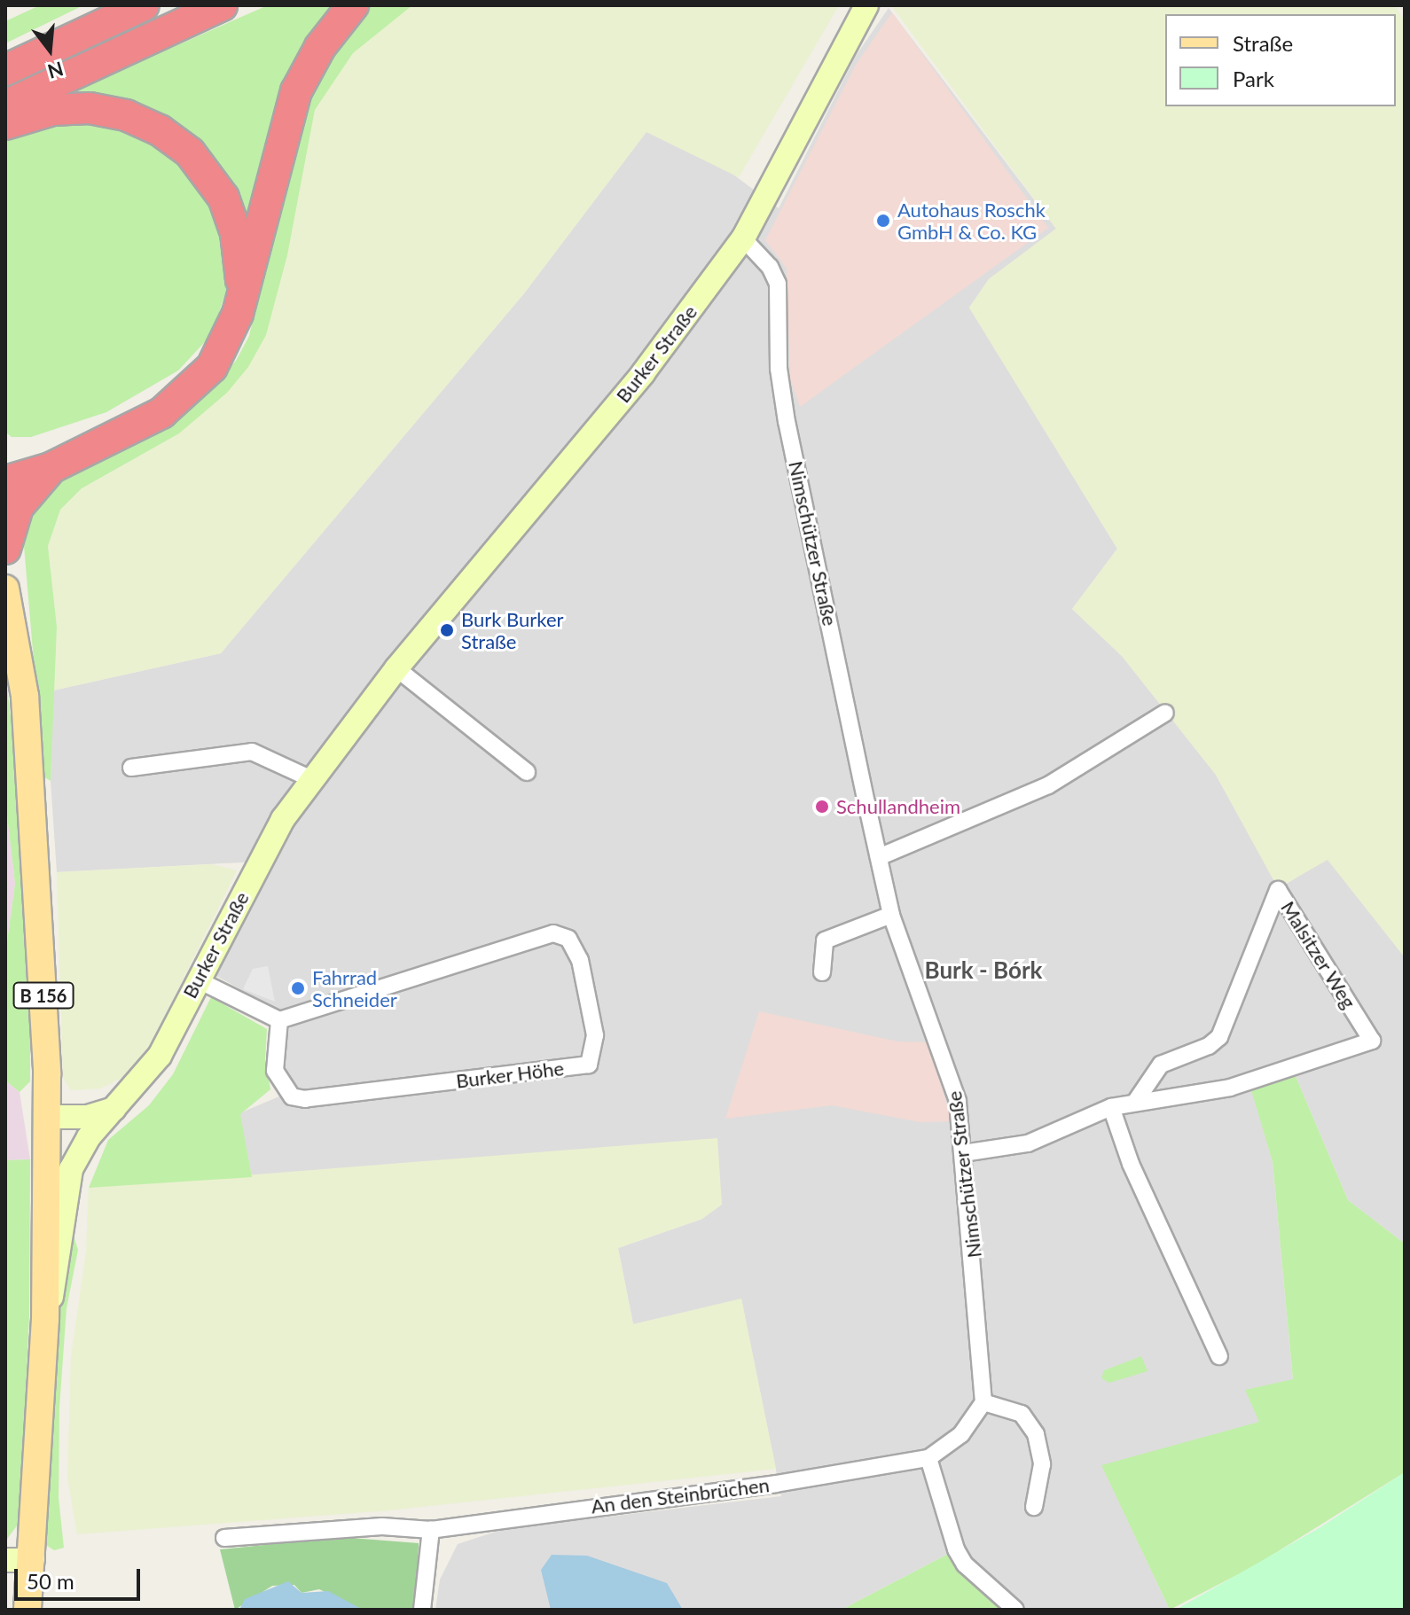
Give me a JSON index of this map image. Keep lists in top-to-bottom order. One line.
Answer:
{"streets":{"main road":["B 156"],"street":["Burker Straße","Nimschützer Straße","Malsitzer Weg","Burker Höhe","An den Steinbrüchen"]},"crossings":[["Burker Straße","Nimschützer Straße"],["Burker Straße","B 156"],["Nimschützer Straße","Malsitzer Weg"]],"districts":["Burk - Bórk"],"places":["Autohaus Roschk GmbH & Co. KG","Burk Burker Straße","Schullandheim","Fahrrad Schneider"],"legend":["Straße","Park"],"scale_bar":"50 m","north":"bottom"}
